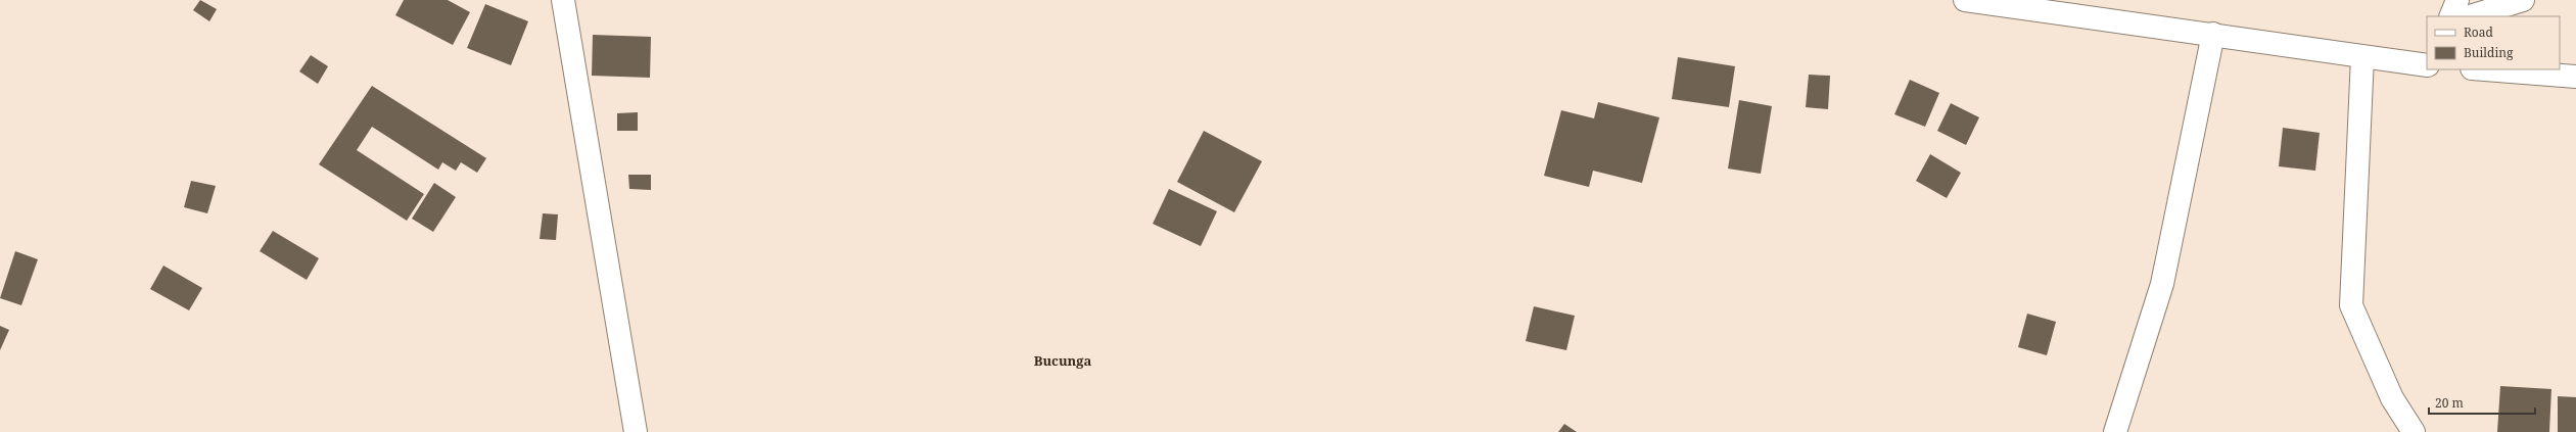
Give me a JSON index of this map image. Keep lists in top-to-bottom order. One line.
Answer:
{"districts":["Bucunga"],"legend":["Road","Building"],"scale_bar":"20 m"}
